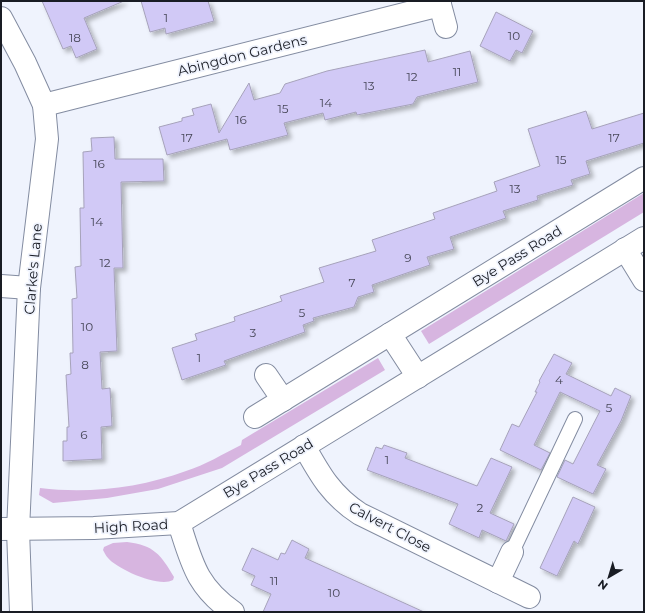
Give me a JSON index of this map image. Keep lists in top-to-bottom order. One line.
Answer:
{"streets":{"street":["Abingdon Gardens","Bye Pass Road","Clarke's Lane","High Road","Calvert Close"]},"crossings":[["Abingdon Gardens","Clarke's Lane"],["Bye Pass Road","High Road"],["Bye Pass Road","Calvert Close"],["Clarke's Lane","High Road"]],"house_numbers":["1","10","18","11","12","13","14","15","16","17","17","15","16","13","14","9","12","7","5","10","3","1","8","4","5","6","1","2","11","10"],"north":"bottom left"}
